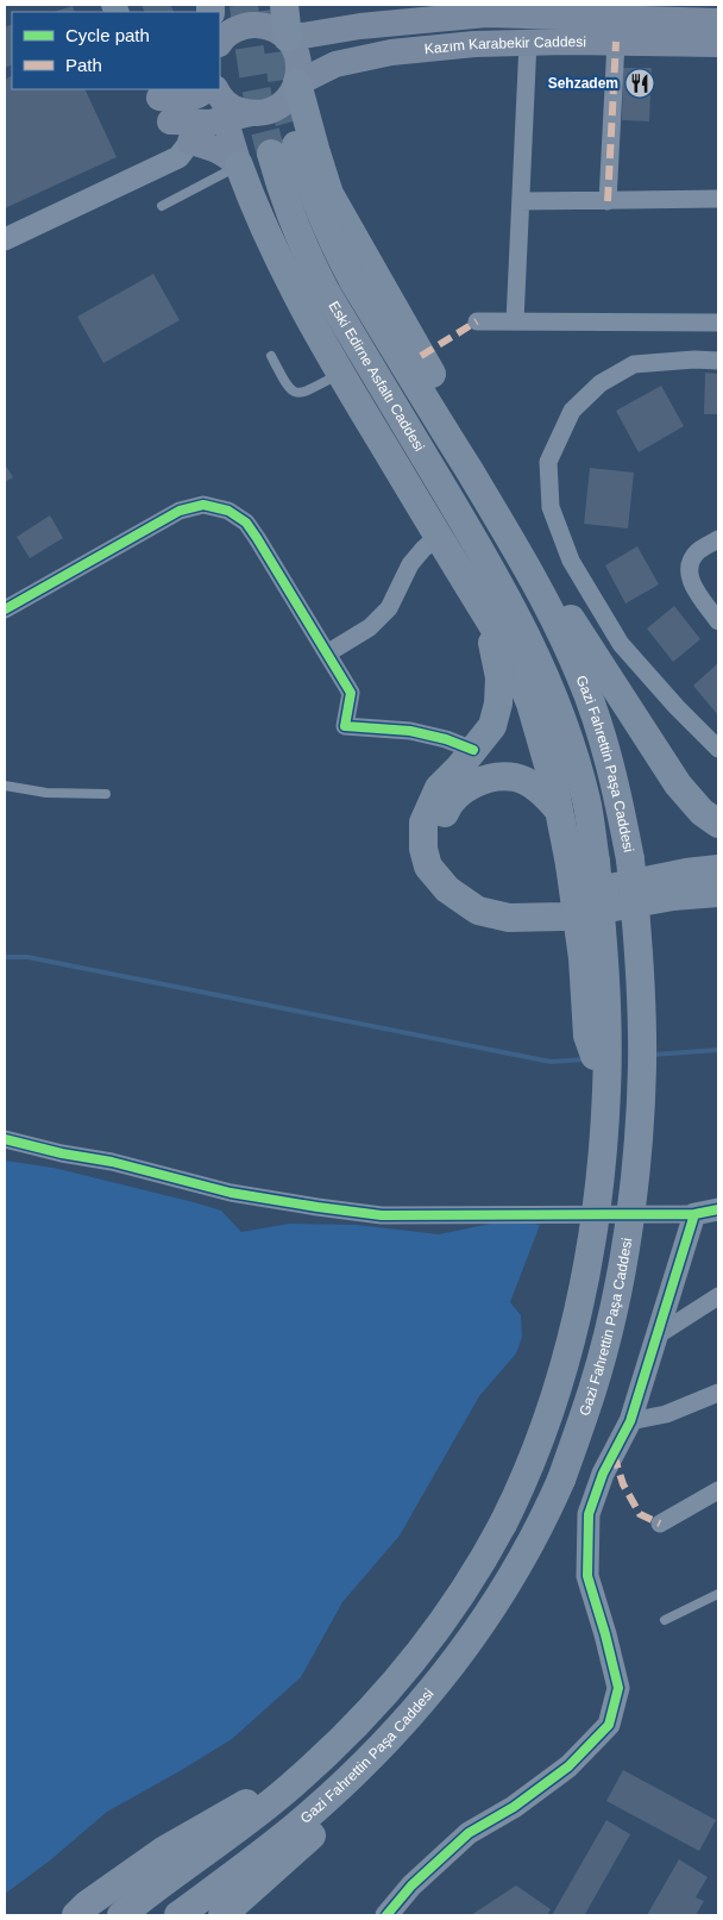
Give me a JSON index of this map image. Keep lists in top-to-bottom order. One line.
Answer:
{"streets":{"highway":["Eski Edirne Asfaltı Caddesi","Gazi Fahrettin Paşa Caddesi"],"main road":["Kazım Karabekir Caddesi"]},"crossings":[["Eski Edirne Asfaltı Caddesi","Gazi Fahrettin Paşa Caddesi"]],"places":{"restaurant":["Sehzadem"]},"legend":["Cycle path","Path"]}
